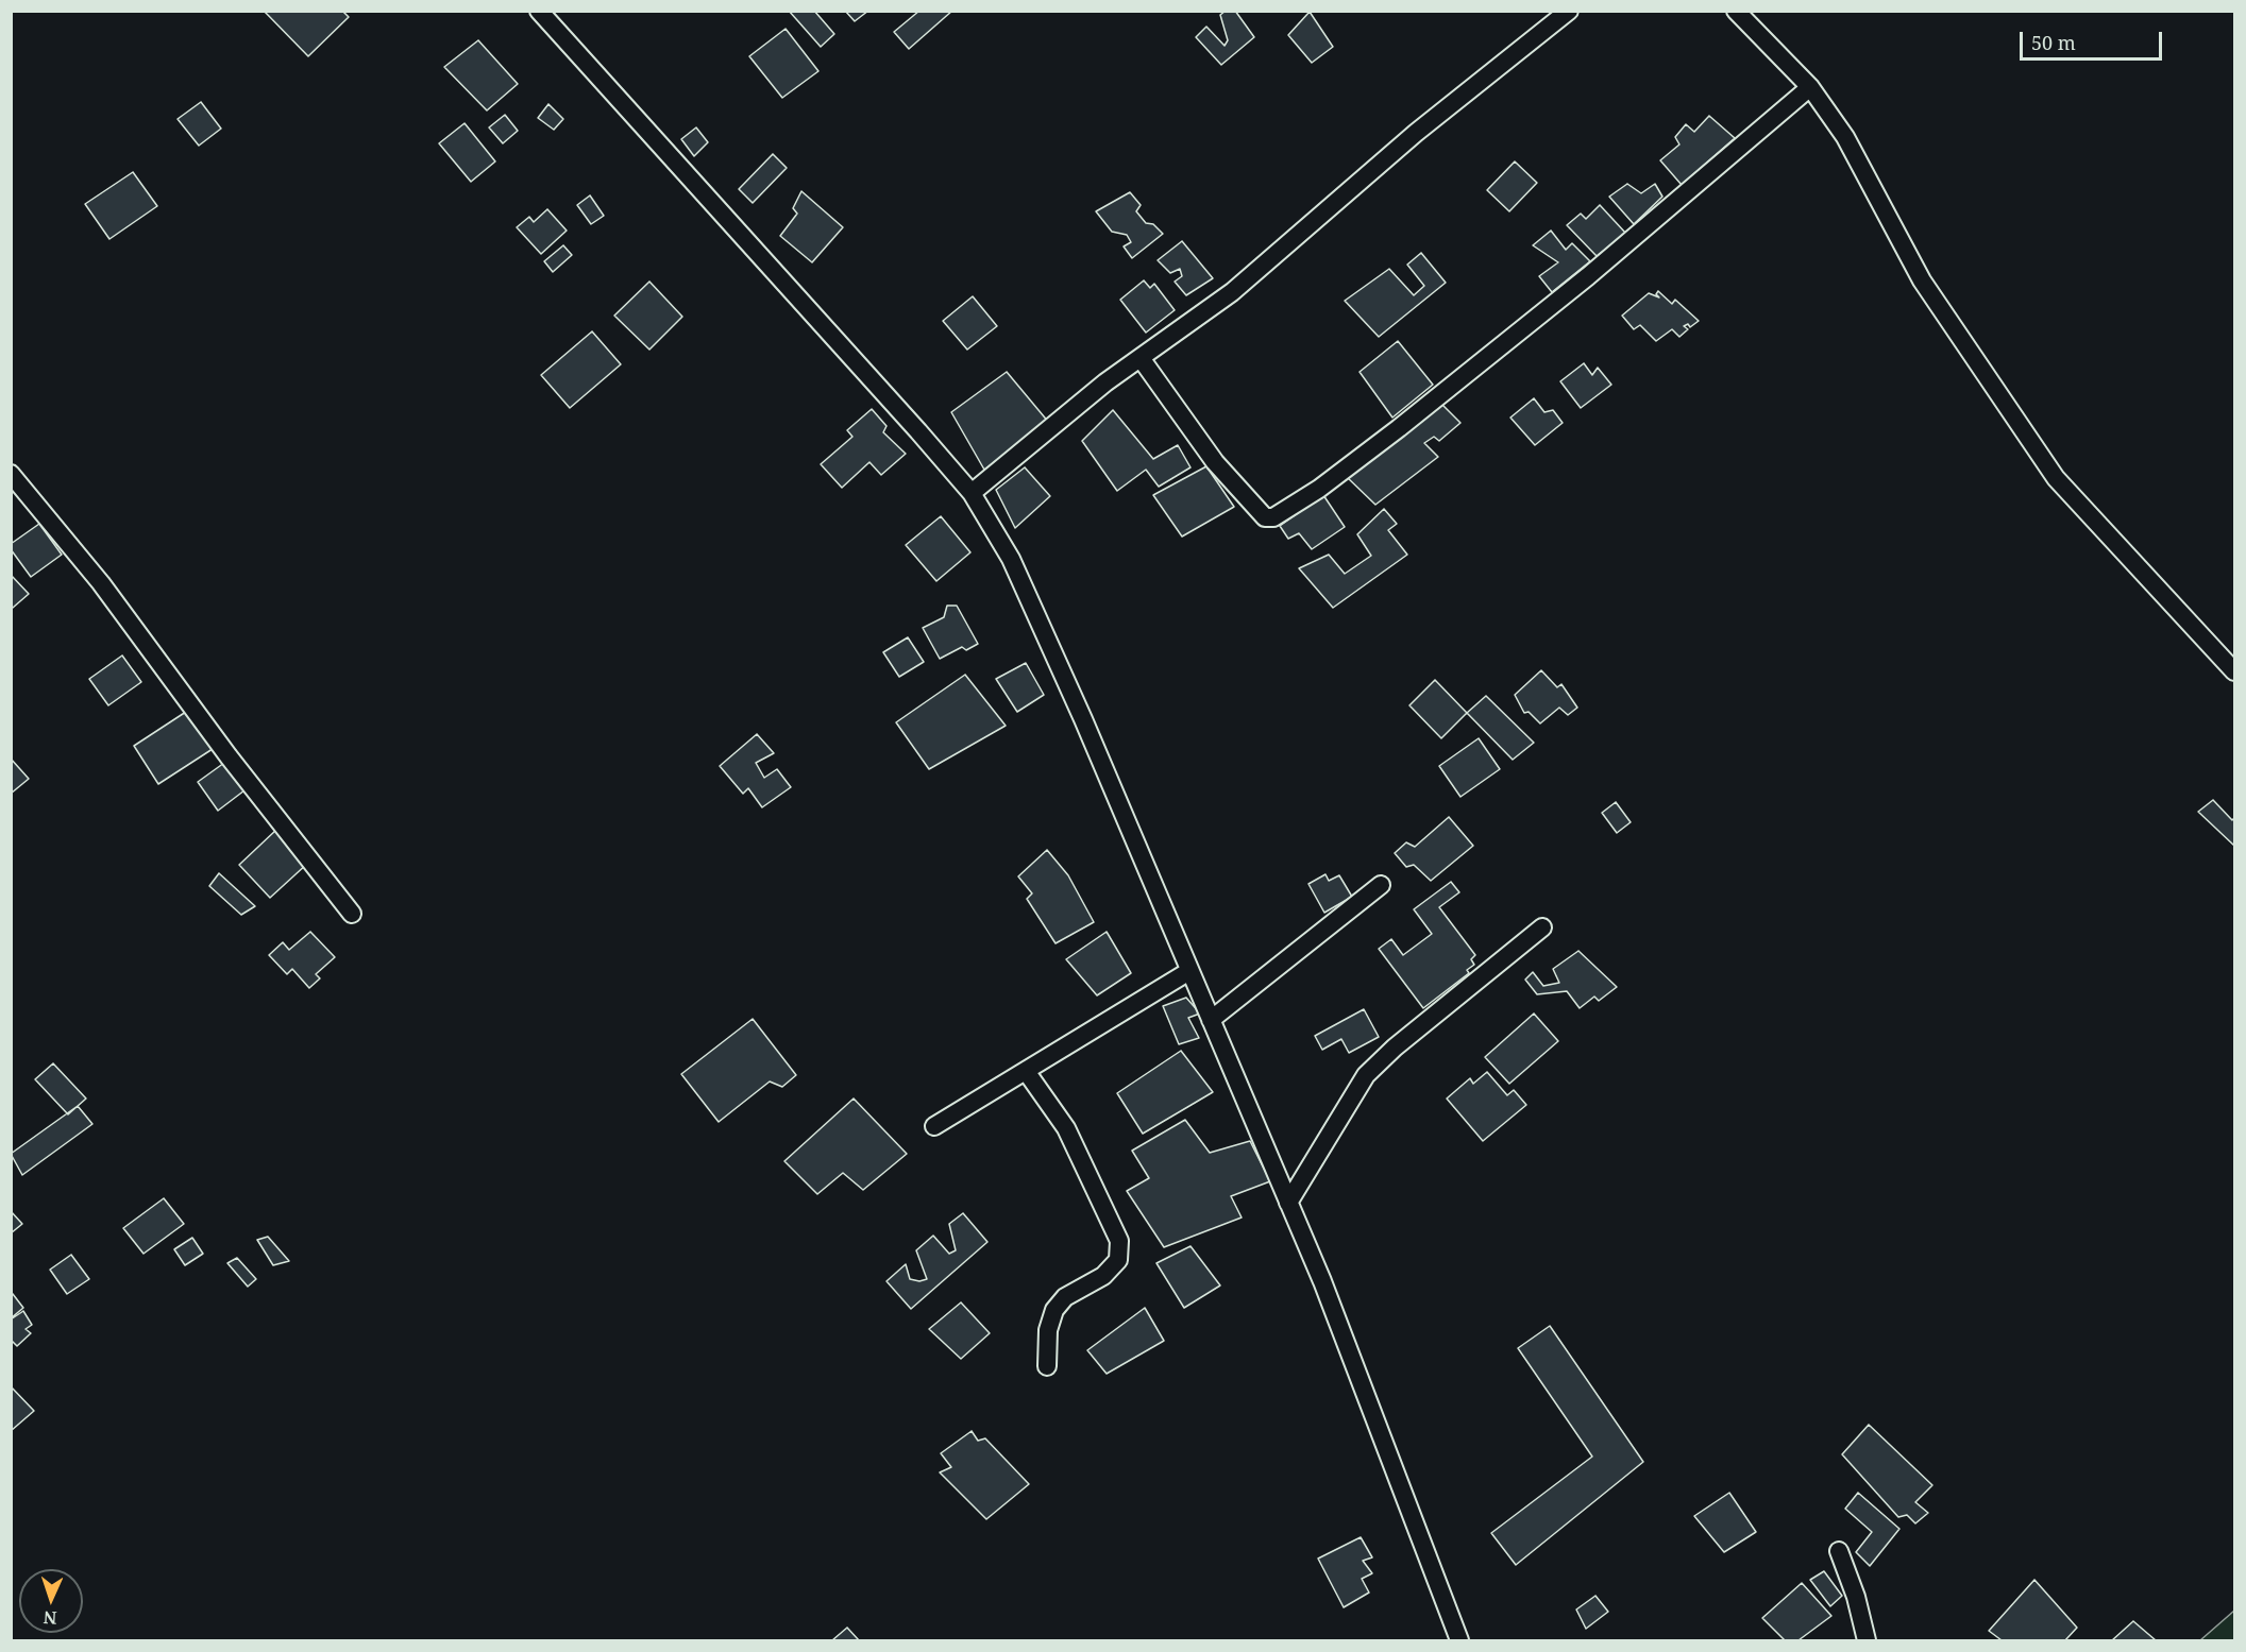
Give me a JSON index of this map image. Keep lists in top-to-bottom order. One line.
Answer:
{"scale_bar":"50 m","north":"bottom"}
